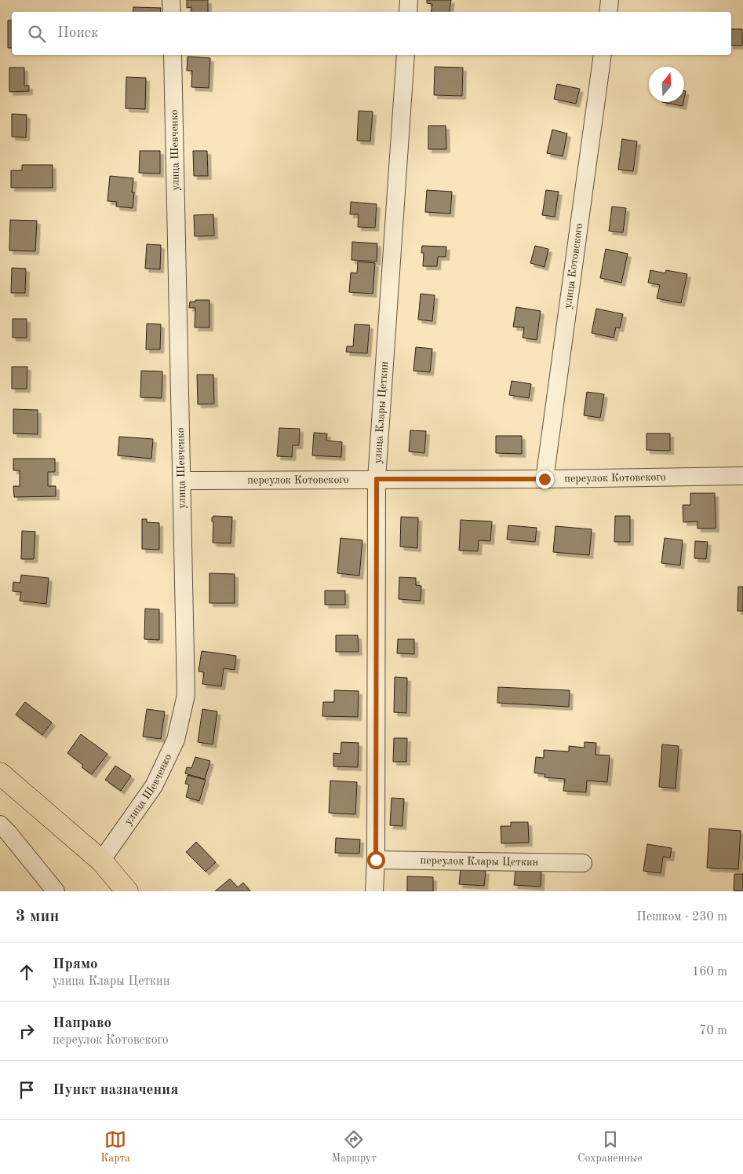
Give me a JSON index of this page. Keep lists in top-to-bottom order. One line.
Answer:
{"streets":{"street":["улица Шевченко","улица Котовского","улица Клары Цеткин","переулок Котовского","переулок Клары Цеткин"]},"crossings":[["улица Шевченко","переулок Котовского"],["улица Котовского","переулок Котовского"],["улица Клары Цеткин","переулок Котовского"],["улица Клары Цеткин","переулок Клары Цеткин"]],"north":"top","page":{"search":"Поиск","heading":["3 мин","Пешком · 230 m"],"list":[["Прямо","улица Клары Цеткин","160 m"],["Направо","переулок Котовского","70 m"],"Пункт назначения"],"nav":["Карта","Маршрут","Сохранённые"]}}
